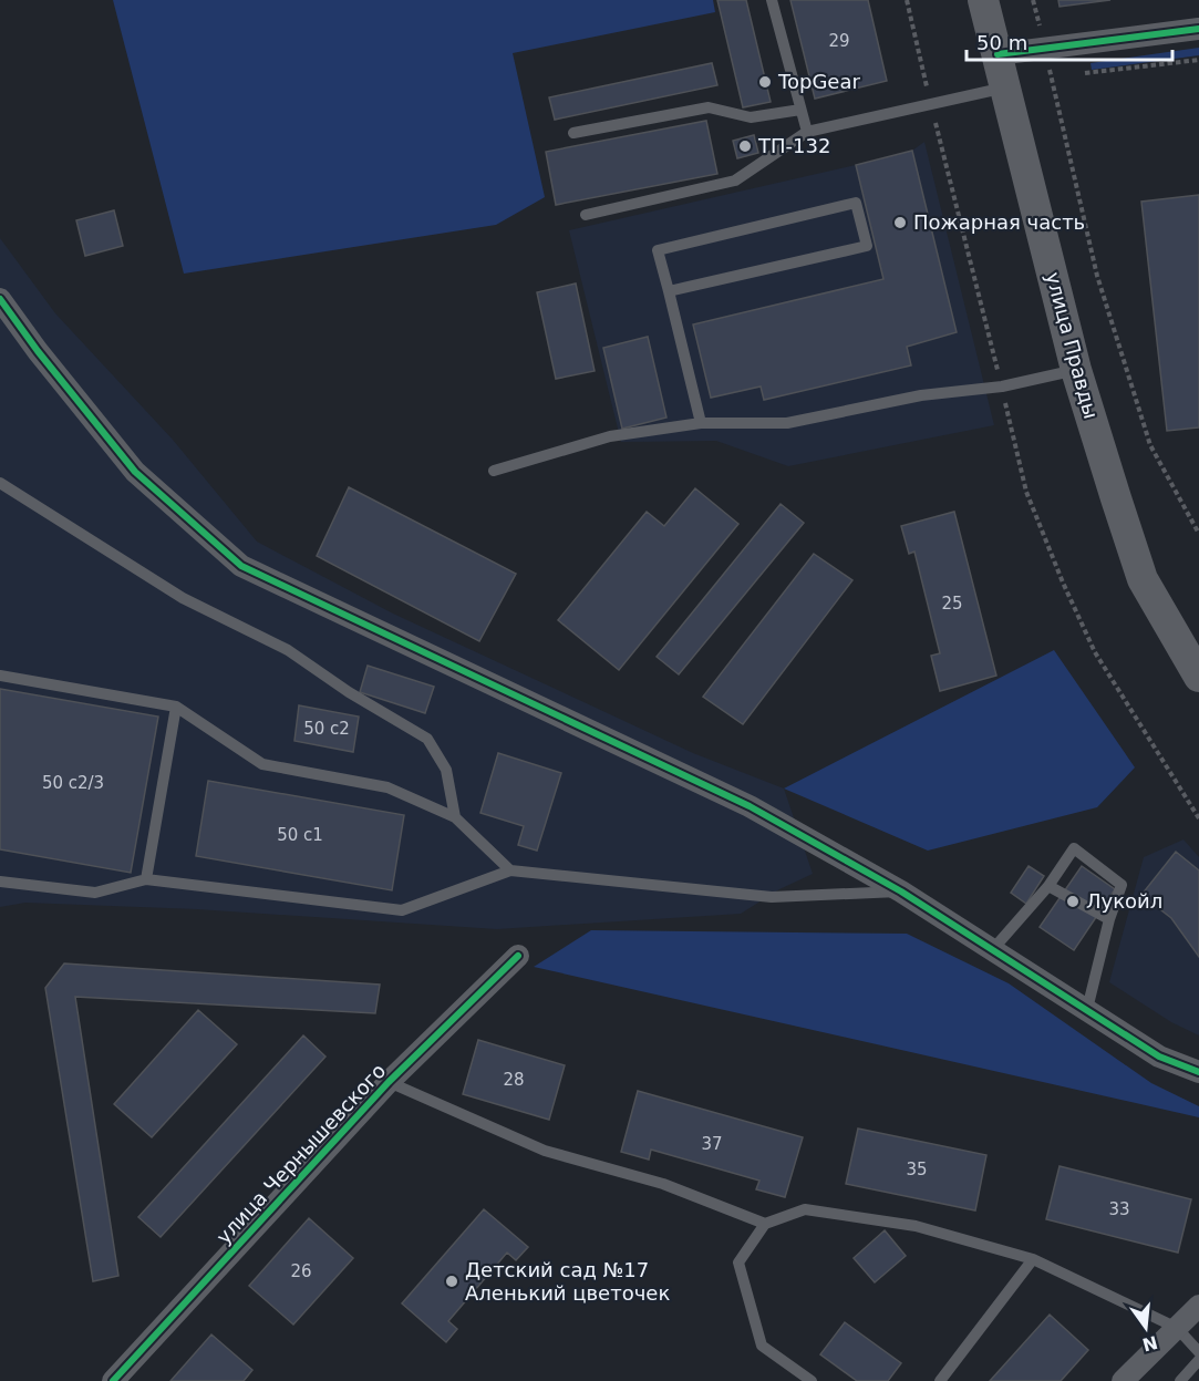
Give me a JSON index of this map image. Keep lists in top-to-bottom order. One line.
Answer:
{"streets":{"main road":["улица Правды"],"street":["улица Чернышевского"]},"places":["TopGear","ТП-132","Пожарная часть","Лукойл","Детский сад №17 Аленький цветочек"],"house_numbers":["29","25","50 с2","50 с2/3","50 с1","28","37","35","33","26"],"scale_bar":"50 m","north":"bottom"}
